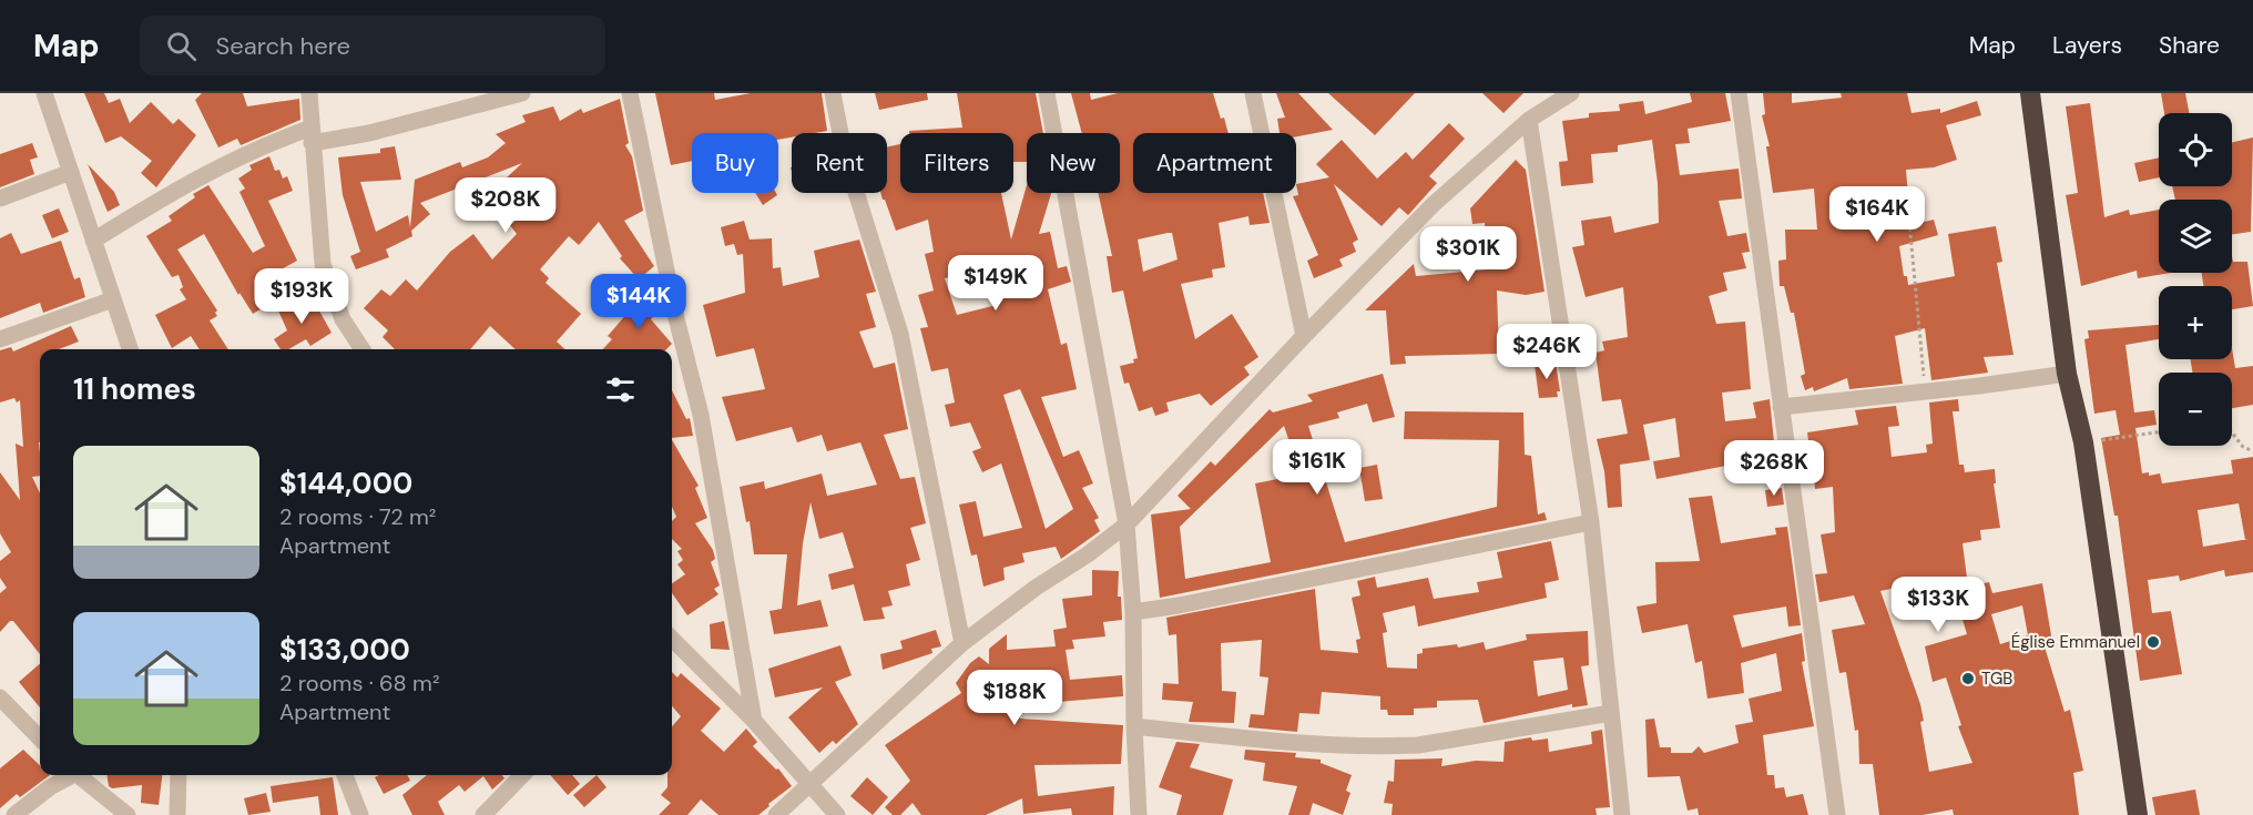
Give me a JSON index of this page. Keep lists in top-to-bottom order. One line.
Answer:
{"places":["Église Emmanuel","TGB"],"page":{"header":"Map","search":"Search here","nav":["Map","Layers","Share"],"map_buttons":["+","−"],"chip":["Buy","Rent","Filters","New","Apartment"],"price":["$208K","$164K","$301K","$149K","$193K","$144K","$246K","$161K","$268K","$133K","$188K"],"heading":"11 homes","list":[{"name":"$144,000","note":"2 rooms · 72 m² · Apartment"},{"name":"$133,000","note":"2 rooms · 68 m² · Apartment"}]}}
